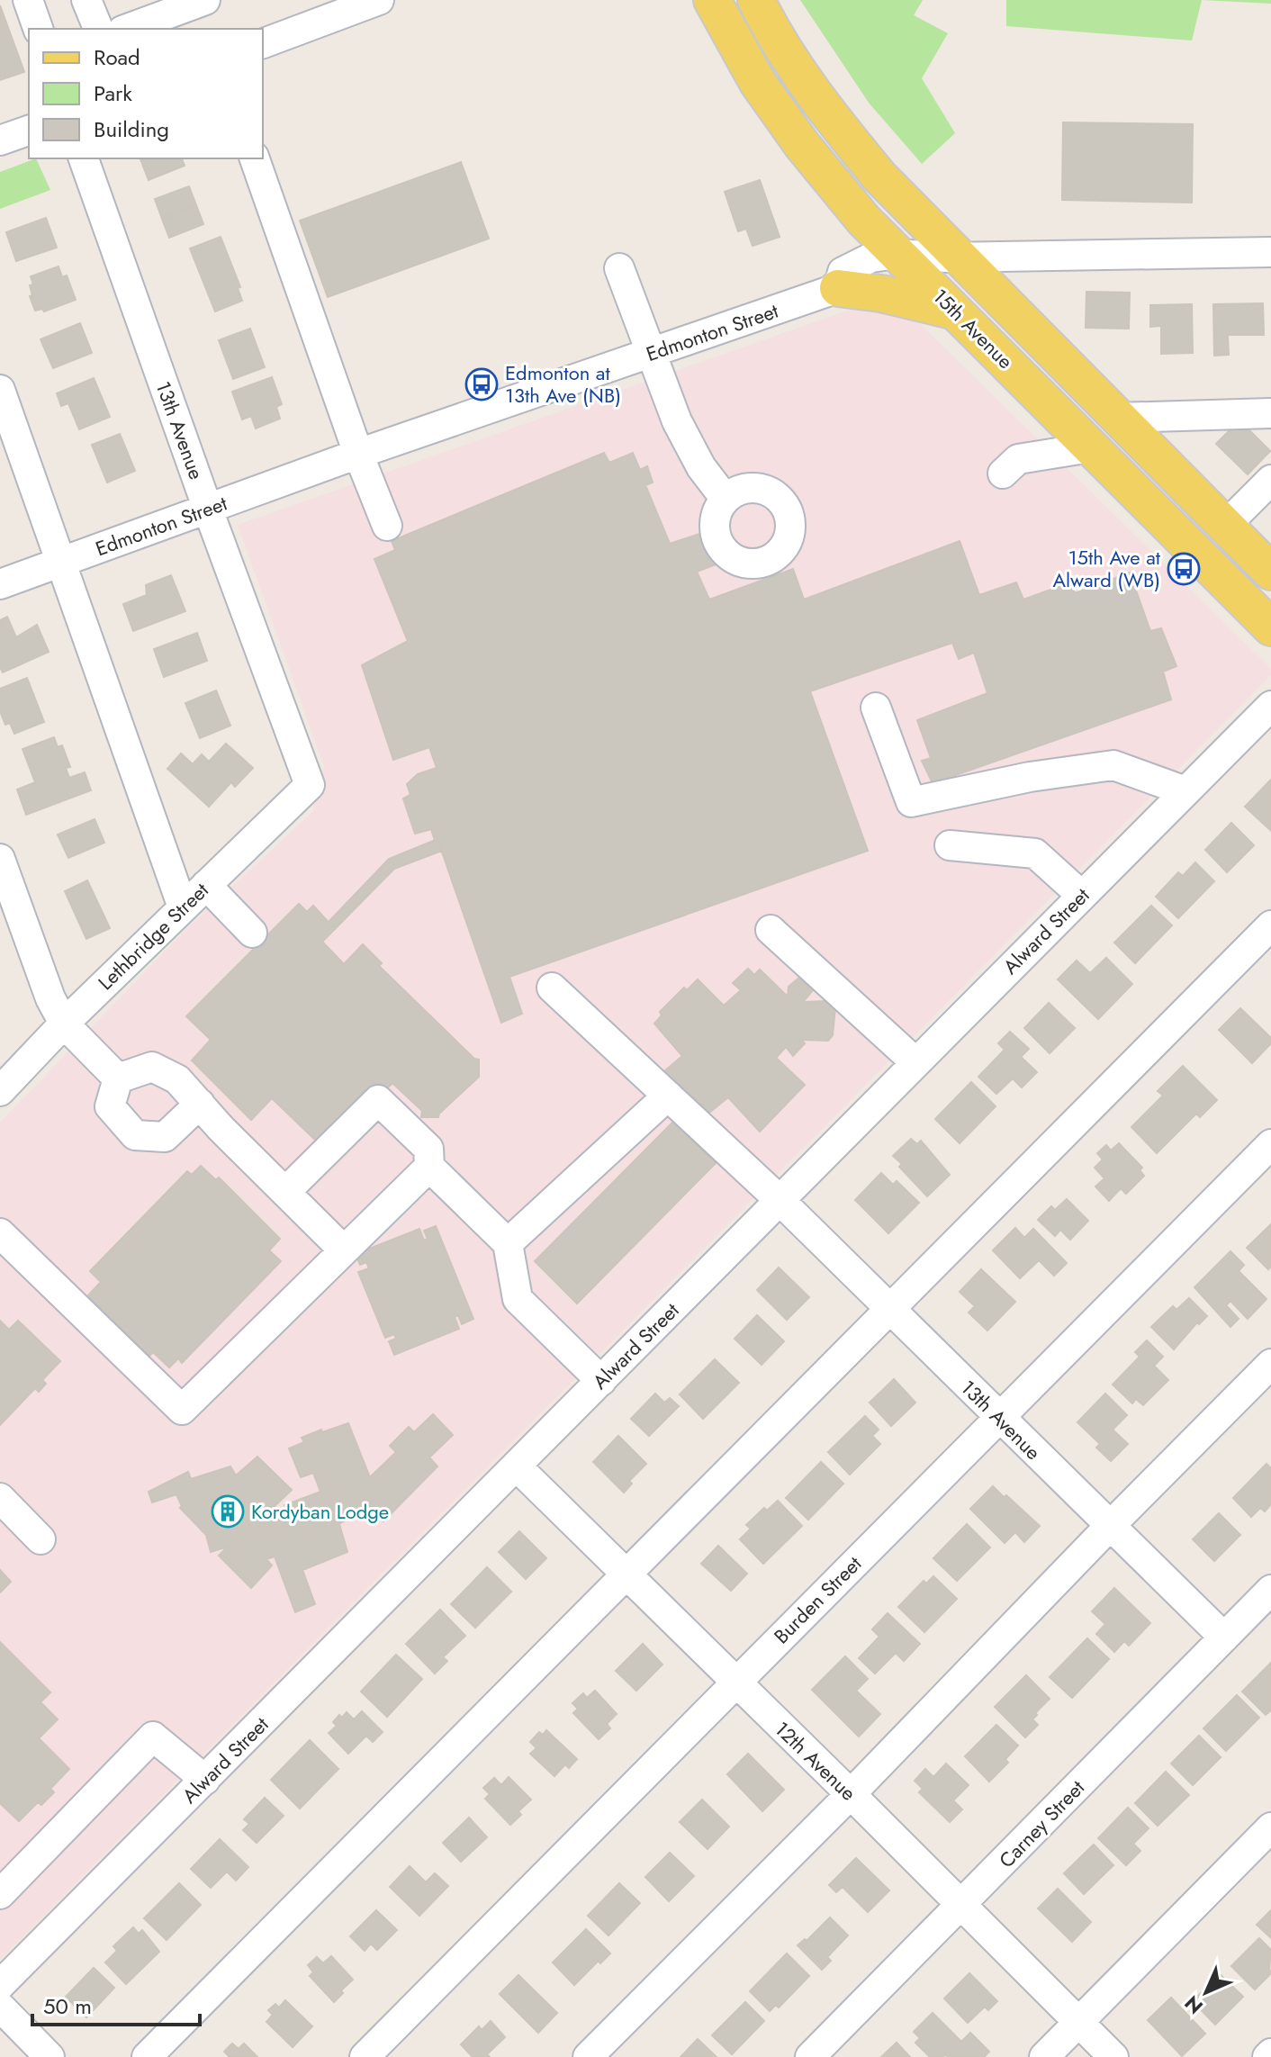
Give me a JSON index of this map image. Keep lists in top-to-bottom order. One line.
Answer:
{"streets":{"main road":["15th Avenue"],"street":["Edmonton Street","13th Avenue","Alward Street","Lethbridge Street","Burden Street","12th Avenue","Carney Street"]},"crossings":[["15th Avenue","Edmonton Street"],["Edmonton Street","13th Avenue"],["13th Avenue","Alward Street"],["13th Avenue","Lethbridge Street"],["13th Avenue","Burden Street"],["13th Avenue","Carney Street"],["Alward Street","12th Avenue"],["Burden Street","12th Avenue"],["12th Avenue","Carney Street"]],"places":{"bus stop":["Edmonton at 13th Ave (NB)","15th Ave at Alward (WB)"],"building":["Kordyban Lodge"]},"legend":["Road","Park","Building"],"scale_bar":"50 m","north":"bottom left"}
